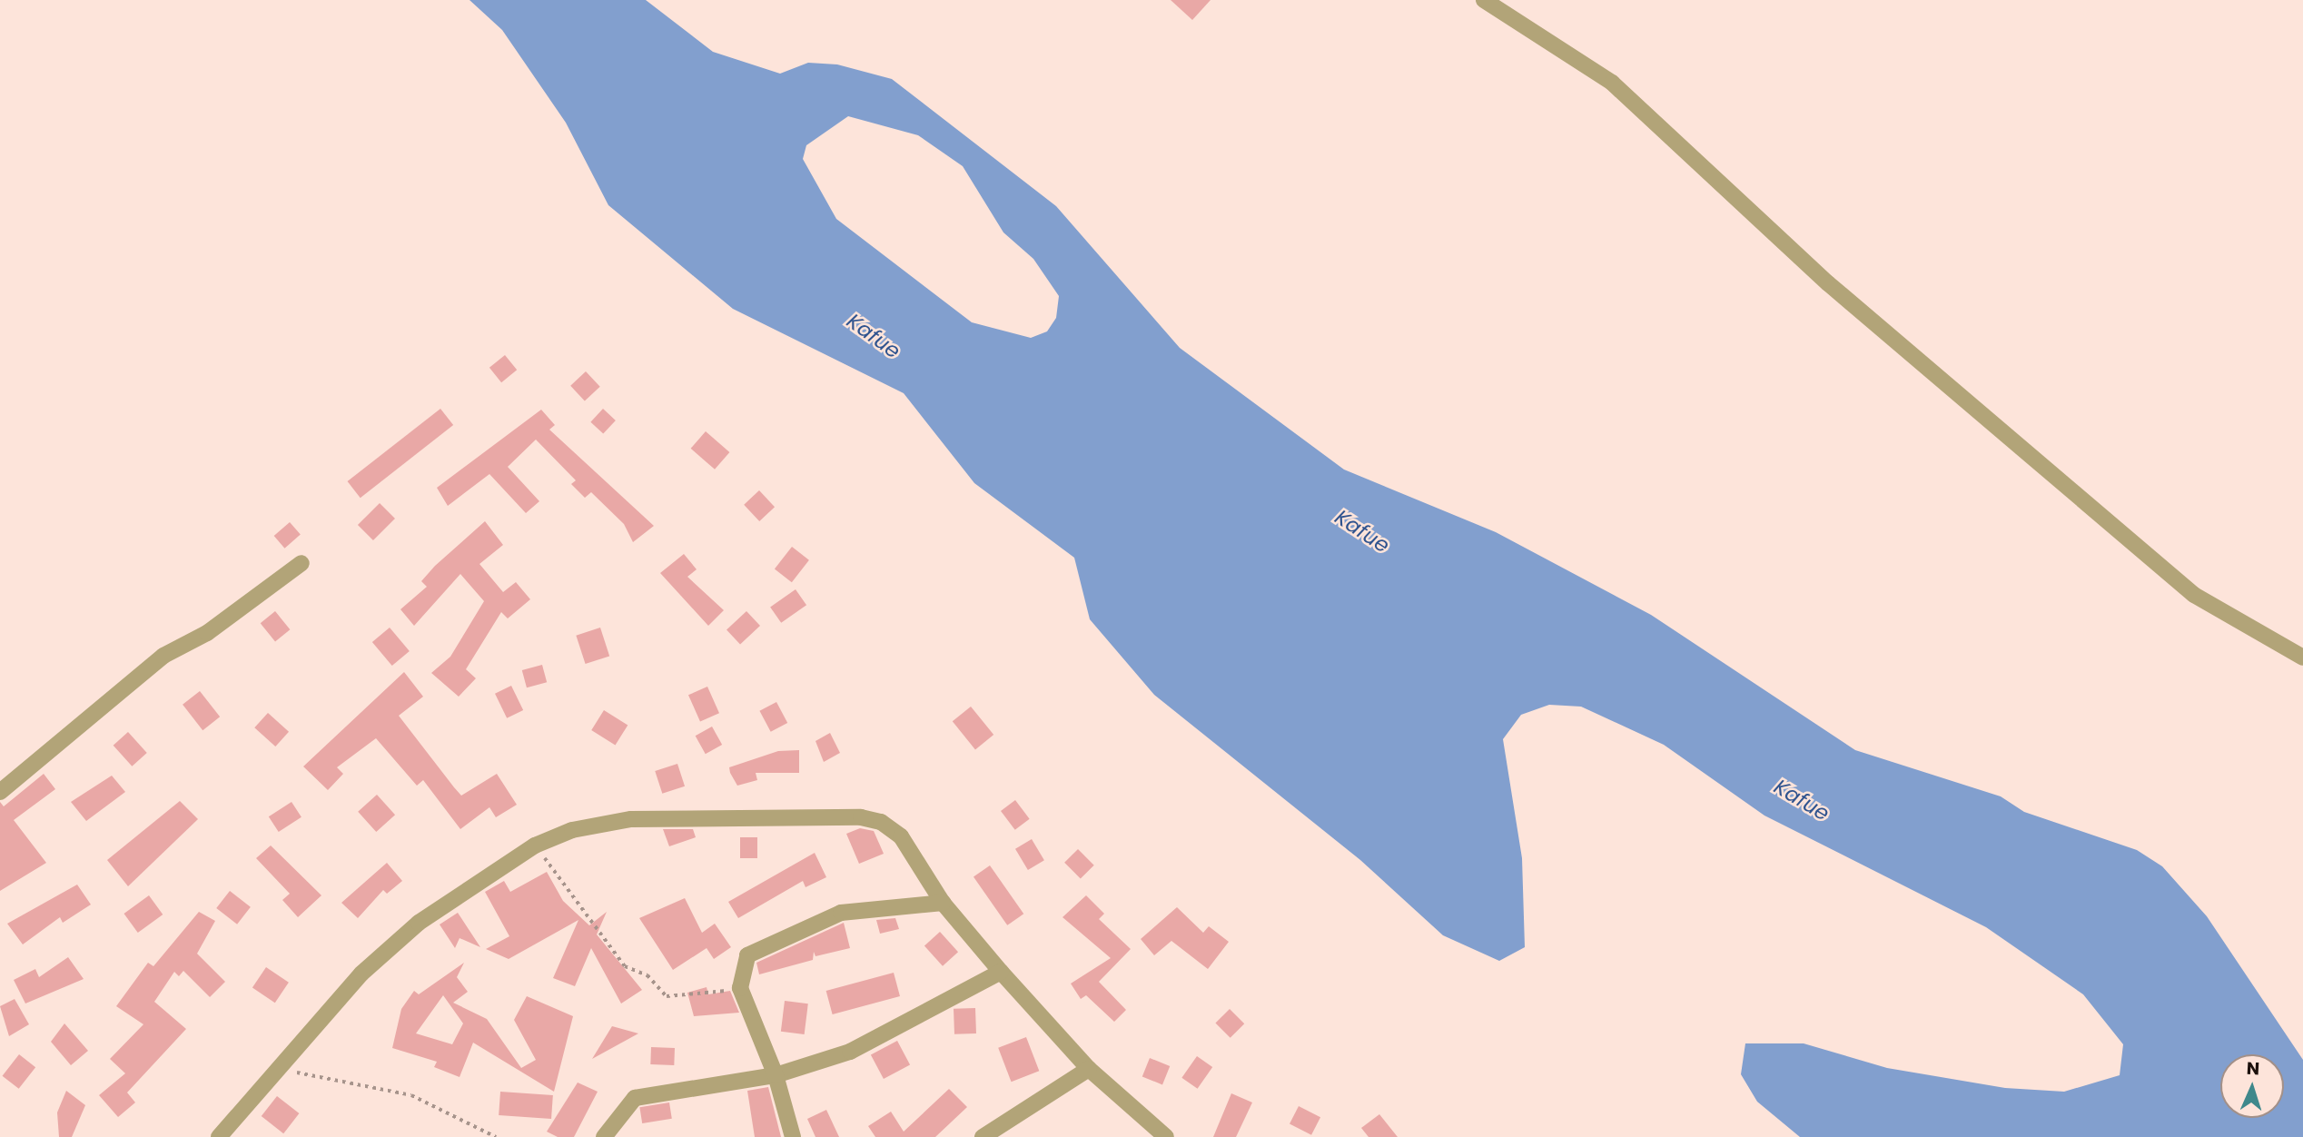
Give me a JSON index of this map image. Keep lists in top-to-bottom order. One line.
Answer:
{"water":["Kafue"],"north":"top"}
